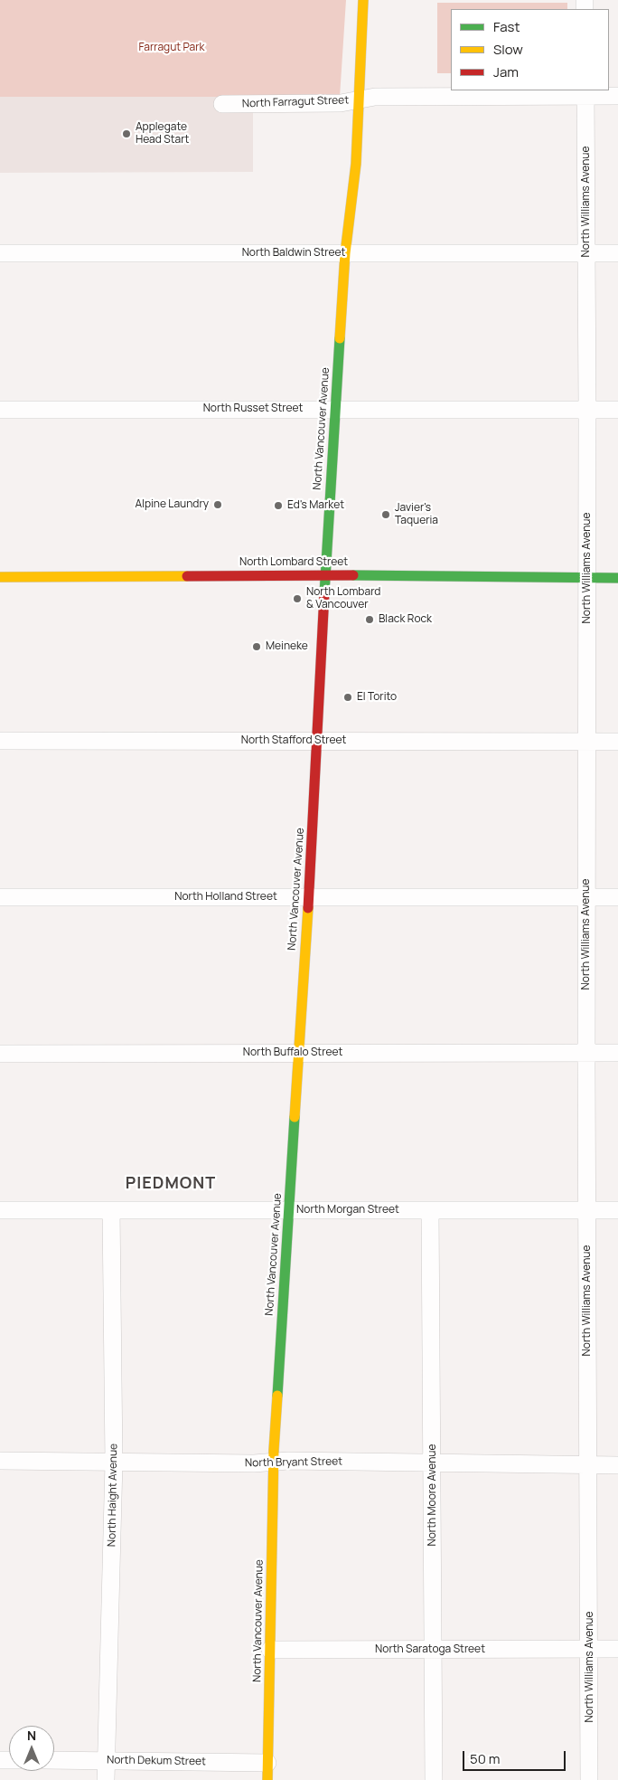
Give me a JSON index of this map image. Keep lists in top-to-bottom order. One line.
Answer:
{"streets":{"street":["North Farragut Street","North Williams Avenue","North Baldwin Street","North Russet Street","North Vancouver Avenue","North Lombard Street","North Stafford Street","North Holland Street","North Buffalo Street","North Morgan Street","North Bryant Street","North Haight Avenue","North Moore Avenue","North Saratoga Street","North Dekum Street"]},"crossings":[["North Farragut Street","North Williams Avenue"],["North Farragut Street","North Vancouver Avenue"],["North Williams Avenue","North Baldwin Street"],["North Williams Avenue","North Russet Street"],["North Williams Avenue","North Lombard Street"],["North Williams Avenue","North Stafford Street"],["North Williams Avenue","North Holland Street"],["North Williams Avenue","North Buffalo Street"],["North Williams Avenue","North Morgan Street"],["North Williams Avenue","North Bryant Street"],["North Williams Avenue","North Saratoga Street"],["North Baldwin Street","North Vancouver Avenue"],["North Russet Street","North Vancouver Avenue"],["North Vancouver Avenue","North Lombard Street"],["North Vancouver Avenue","North Stafford Street"],["North Vancouver Avenue","North Holland Street"],["North Vancouver Avenue","North Buffalo Street"],["North Vancouver Avenue","North Morgan Street"],["North Vancouver Avenue","North Bryant Street"],["North Vancouver Avenue","North Saratoga Street"],["North Vancouver Avenue","North Dekum Street"],["North Morgan Street","North Haight Avenue"],["North Morgan Street","North Moore Avenue"],["North Bryant Street","North Haight Avenue"],["North Bryant Street","North Moore Avenue"],["North Haight Avenue","North Dekum Street"],["North Moore Avenue","North Saratoga Street"]],"districts":["PIEDMONT"],"parks":["Farragut Park"],"places":["Applegate Head Start","Alpine Laundry","Ed's Market","Javier's Taqueria","North Lombard & Vancouver","Black Rock","Meineke","El Torito"],"legend":["Fast","Slow","Jam"],"scale_bar":"50 m","north":"top"}
